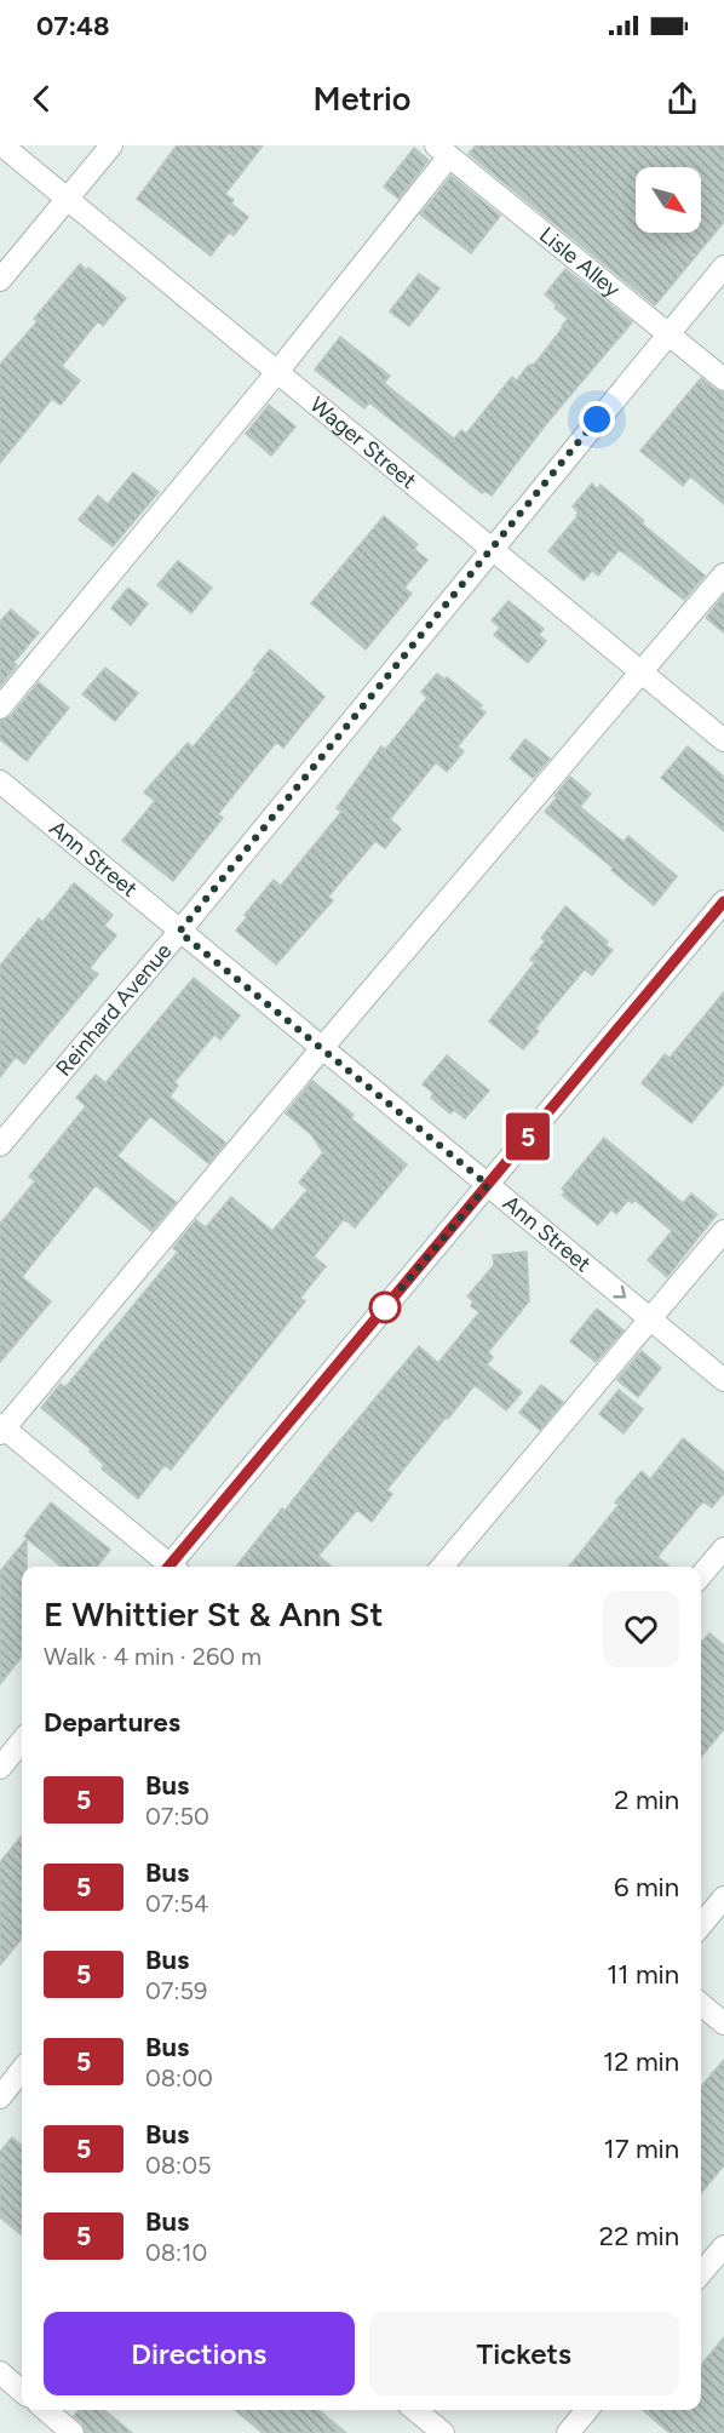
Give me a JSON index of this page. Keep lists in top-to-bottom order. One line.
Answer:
{"streets":{"street":["Lisle Alley","Wager Street","Ann Street","Reinhard Avenue"]},"crossings":[["Lisle Alley","Reinhard Avenue"],["Wager Street","Reinhard Avenue"],["Ann Street","Reinhard Avenue"]],"lines":["bus line 5"],"north":"bottom right","page":{"status":"07:48","header":"Metrio","on_map":"5","heading":[["E Whittier St & Ann St","Walk · 4 min · 260 m"],"Departures"],"list":[{"mark":"5","name":"Bus","note":"07:50","value":"2 min"},{"mark":"5","name":"Bus","note":"07:54","value":"6 min"},{"mark":"5","name":"Bus","note":"07:59","value":"11 min"},{"mark":"5","name":"Bus","note":"08:00","value":"12 min"},{"mark":"5","name":"Bus","note":"08:05","value":"17 min"},{"mark":"5","name":"Bus","note":"08:10","value":"22 min"}],"buttons":["Directions","Tickets"]}}
